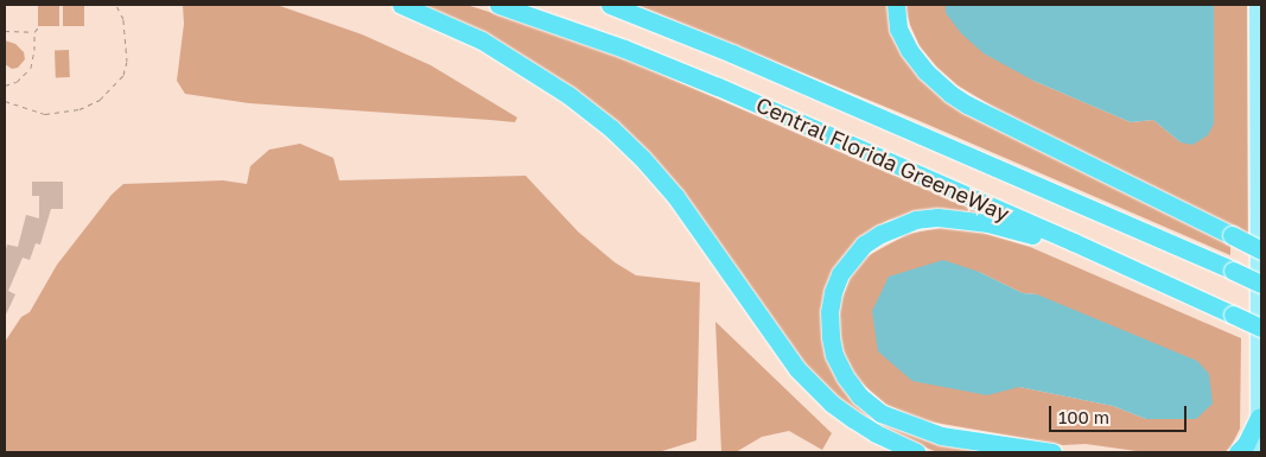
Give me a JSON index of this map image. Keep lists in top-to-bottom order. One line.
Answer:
{"streets":{"highway":["Central Florida GreeneWay"]},"scale_bar":"100 m"}
